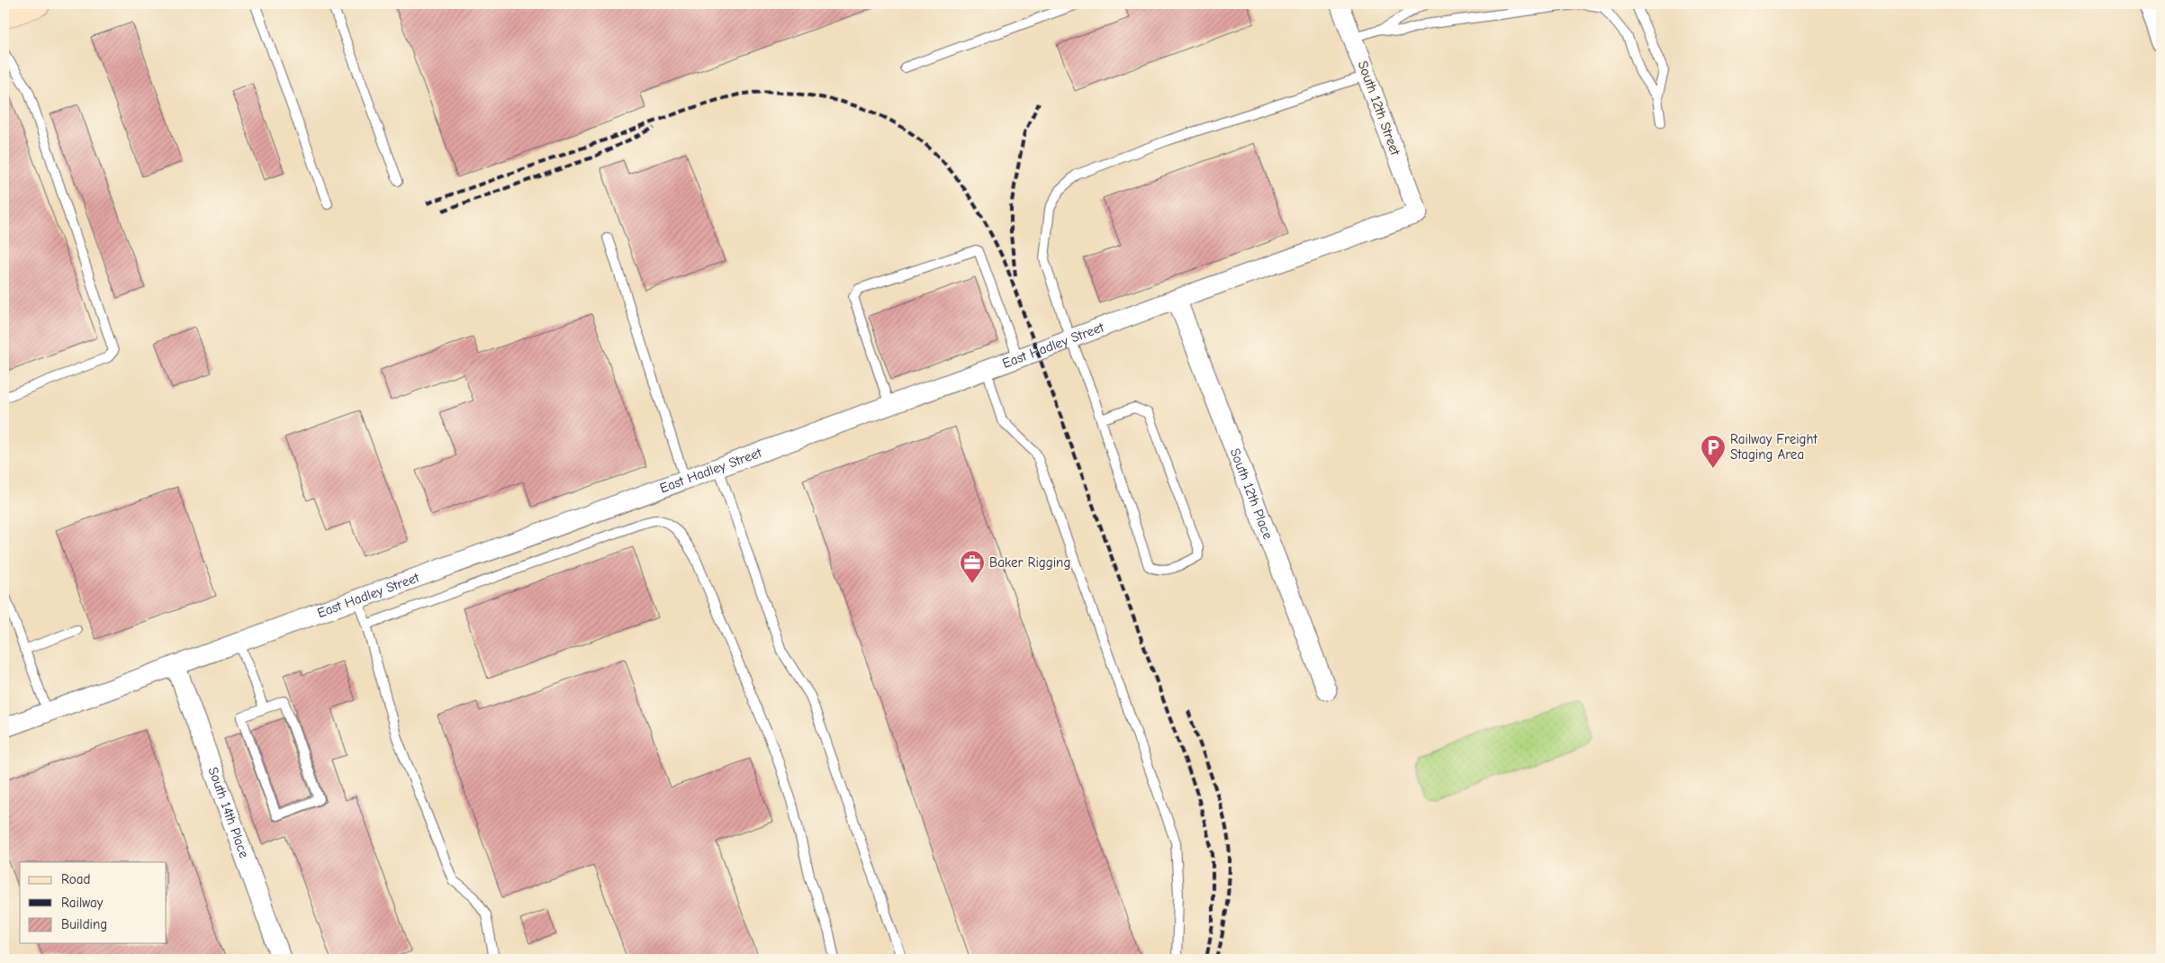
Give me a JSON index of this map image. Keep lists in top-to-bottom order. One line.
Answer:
{"streets":{"street":["South 12th Street","East Hadley Street","South 12th Place","South 14th Place"]},"crossings":[["South 12th Street","East Hadley Street"],["East Hadley Street","South 12th Place"],["East Hadley Street","South 14th Place"]],"places":{"parking":["Railway Freight Staging Area"],"office":["Baker Rigging"]},"legend":["Road","Railway","Building"]}
